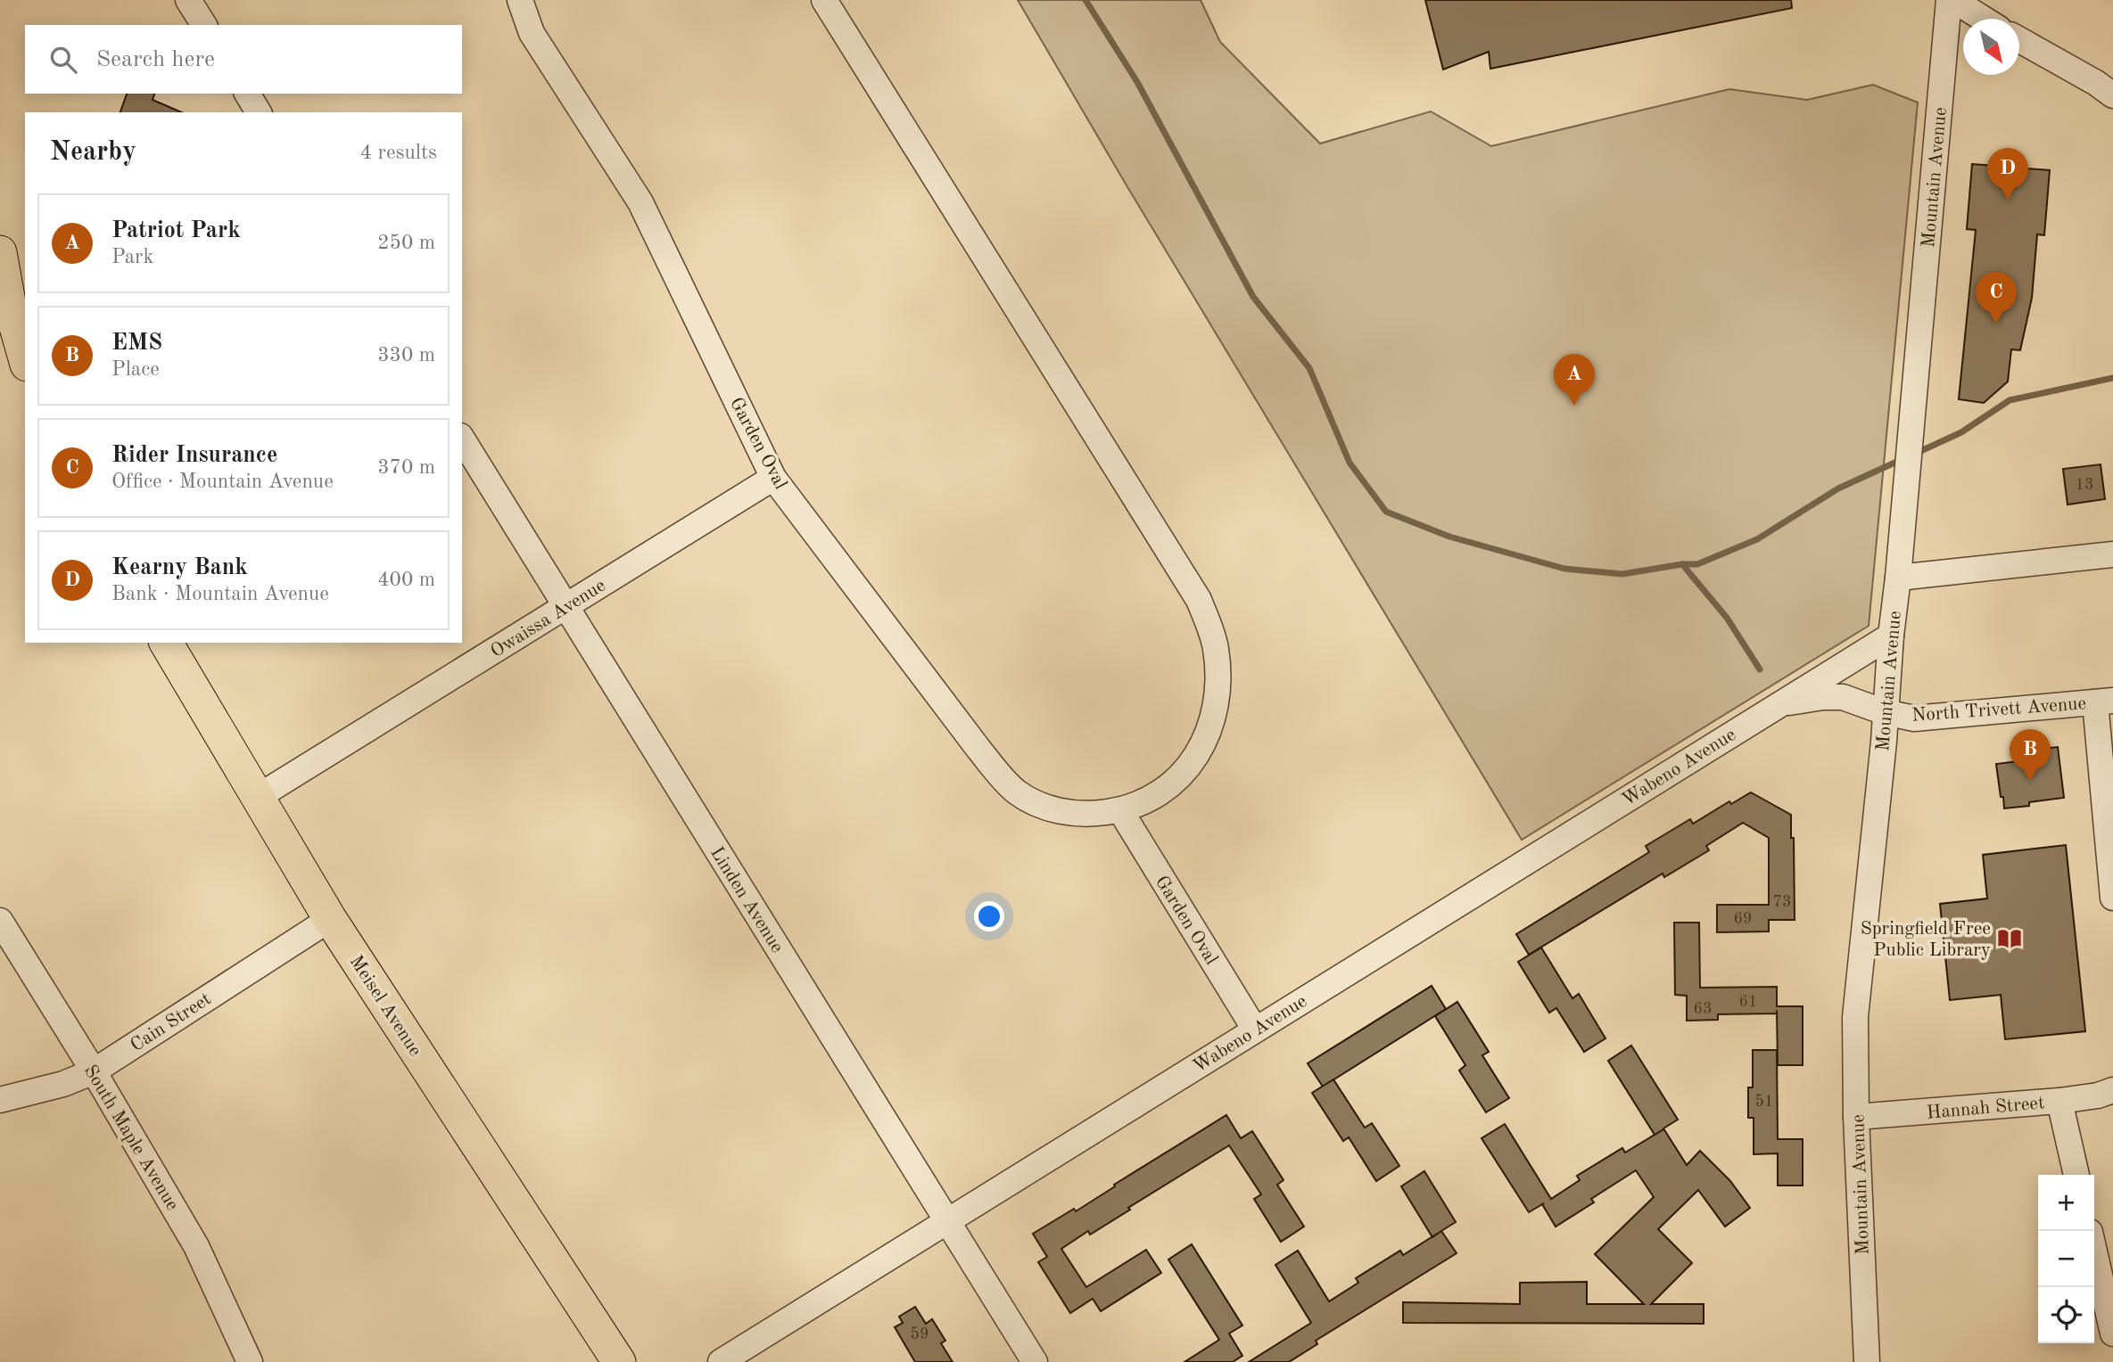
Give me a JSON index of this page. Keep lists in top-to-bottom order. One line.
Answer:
{"streets":{"main road":["Meisel Avenue"],"street":["Mountain Avenue","Garden Oval","Owaissa Avenue","North Trivett Avenue","Wabeno Avenue","Linden Avenue","Cain Street","Hannah Street","South Maple Avenue"]},"crossings":[["Mountain Avenue","North Trivett Avenue"],["Mountain Avenue","Wabeno Avenue"],["Mountain Avenue","Hannah Street"],["Garden Oval","Owaissa Avenue"],["Garden Oval","Wabeno Avenue"],["Owaissa Avenue","Linden Avenue"],["Owaissa Avenue","Meisel Avenue"],["North Trivett Avenue","Wabeno Avenue"],["Wabeno Avenue","Linden Avenue"],["Meisel Avenue","Cain Street"],["Cain Street","South Maple Avenue"]],"places":{"library":["Springfield Free Public Library"]},"house_numbers":["13","73","69","61","63","51","59"],"north":"bottom right","page":{"search":"Search here","heading":["Nearby","4 results"],"pins":["D","C","A","B"],"list":[{"mark":"A","name":"Patriot Park","note":"Park","value":"250 m"},{"mark":"B","name":"EMS","note":"Place","value":"330 m"},{"mark":"C","name":"Rider Insurance","note":"Office · Mountain Avenue","value":"370 m"},{"mark":"D","name":"Kearny Bank","note":"Bank · Mountain Avenue","value":"400 m"}],"map_buttons":["+","−"]}}
